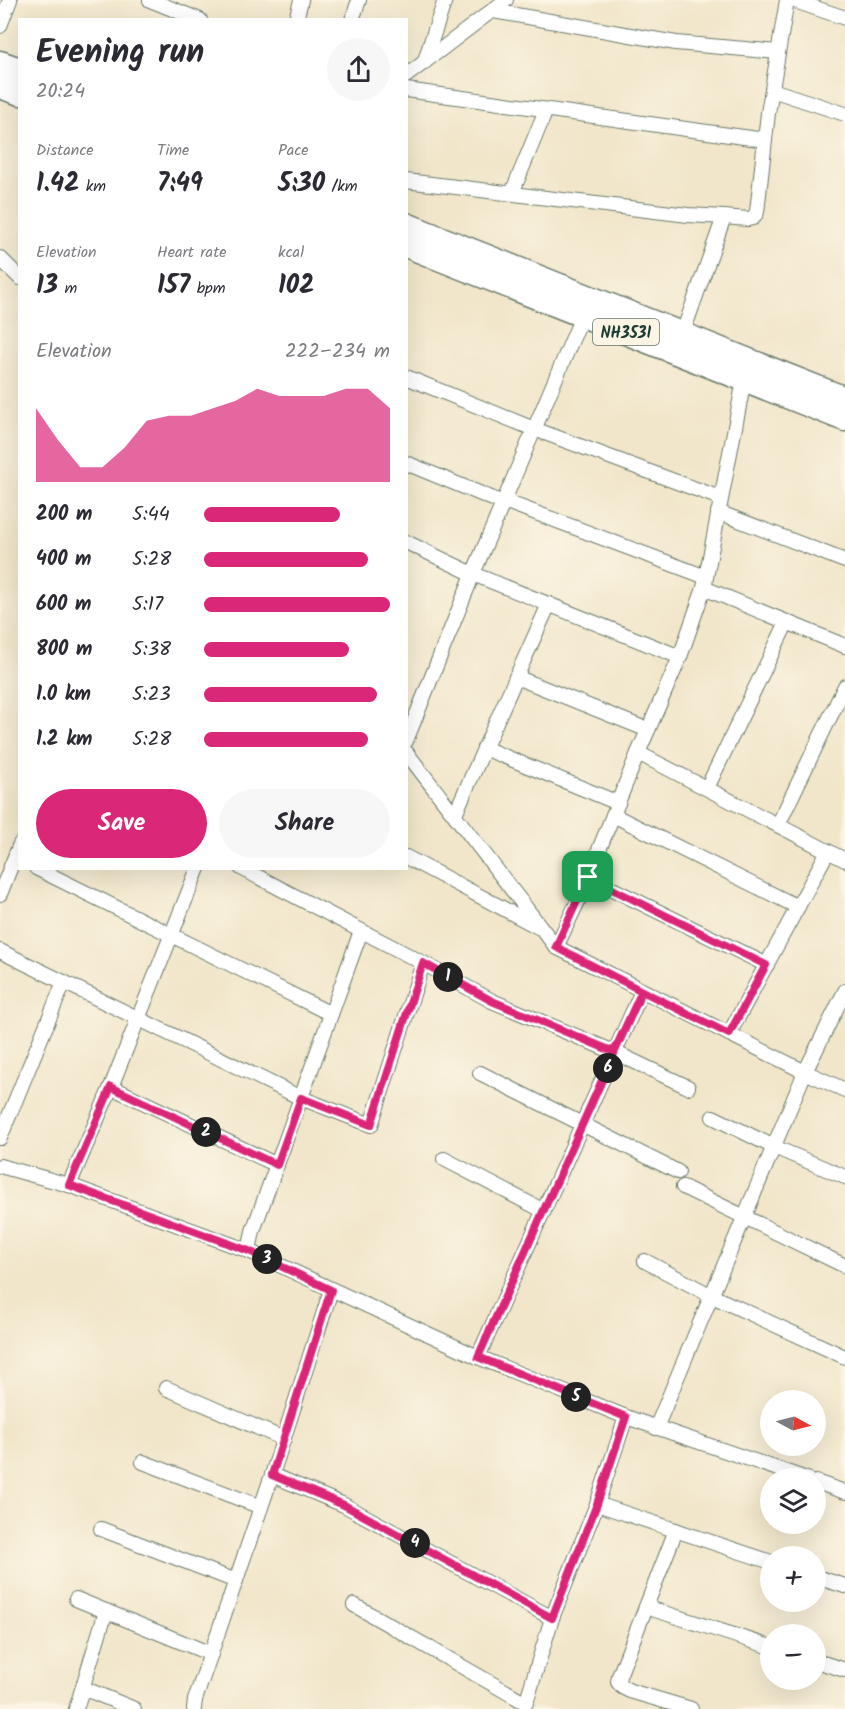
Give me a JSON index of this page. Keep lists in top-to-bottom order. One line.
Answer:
{"streets":{"highway":["NH353I"]},"north":"right","page":{"heading":["Evening run","20:24"],"stats":[["Distance","1.42 km"],["Time","7:49"],["Pace","5:30 /km"],["Elevation","13 m"],["Heart rate","157 bpm"],["kcal","102"]],"chart":["Elevation","222–234 m"],"list":[{"name":"200 m","note":"5:44"},{"name":"400 m","note":"5:28"},{"name":"600 m","note":"5:17"},{"name":"800 m","note":"5:38"},{"name":"1.0 km","note":"5:23"},{"name":"1.2 km","note":"5:28"}],"buttons":["Save","Share"],"pins":["1","6","2","3","5","4"],"map_buttons":["+","−"]}}
